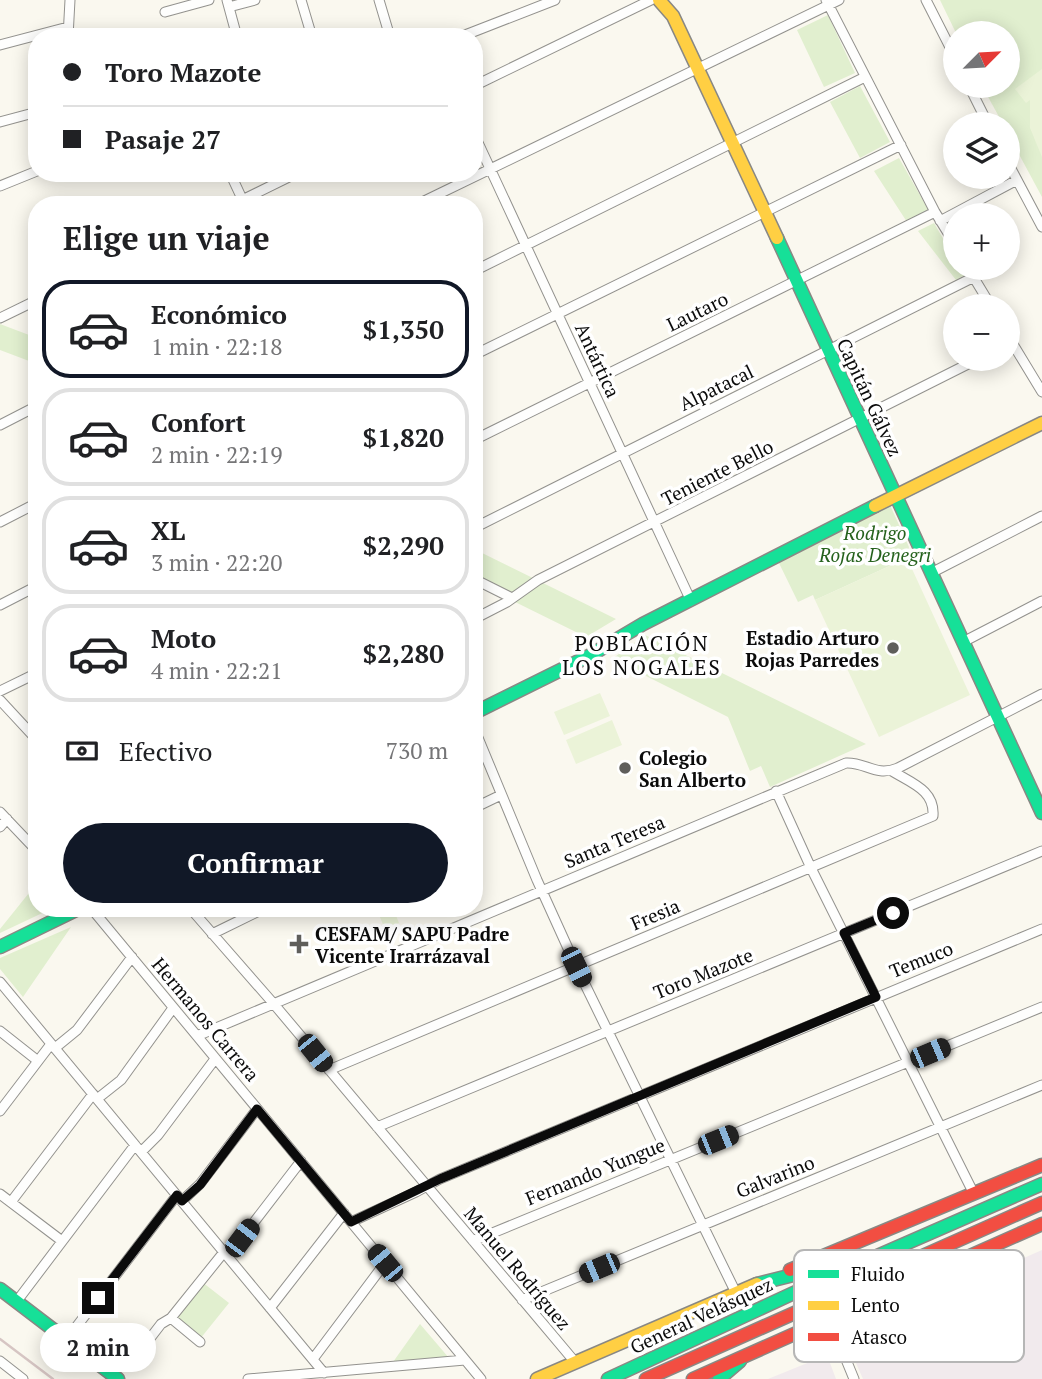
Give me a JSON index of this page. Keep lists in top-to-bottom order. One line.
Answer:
{"streets":{"main road":["Capitán Gálvez","General Velásquez"],"street":["Lautaro","Antártica","Alpatacal","Teniente Bello","Santa Teresa","Fresia","Temuco","Toro Mazote","Hermanos Carrera","Fernando Yungue","Galvarino","Manuel Rodríguez"]},"crossings":[["Lautaro","Antártica"],["Lautaro","Capitán Gálvez"],["Antártica","Alpatacal"],["Antártica","Teniente Bello"],["Alpatacal","Capitán Gálvez"],["Capitán Gálvez","Teniente Bello"],["Santa Teresa","Fresia"],["Santa Teresa","Hermanos Carrera"],["Santa Teresa","Manuel Rodríguez"],["Fresia","Manuel Rodríguez"],["Temuco","Hermanos Carrera"],["Temuco","Manuel Rodríguez"],["Toro Mazote","Manuel Rodríguez"],["Fernando Yungue","Manuel Rodríguez"],["Galvarino","Manuel Rodríguez"]],"districts":["POBLACIÓN LOS NOGALES"],"parks":["Rodrigo Rojas Denegri"],"places":{"other":["Estadio Arturo Rojas Parredes","Colegio San Alberto"],"health":["CESFAM/ SAPU Padre Vicente Irarrázaval"]},"legend":["Fluido","Lento","Atasco"],"north":"top right","page":{"map_buttons":["+","−"],"banner":["Toro Mazote","Pasaje 27"],"heading":"Elige un viaje","list":[{"name":"Económico","note":"1 min · 22:18","value":"$1,350"},{"name":"Confort","note":"2 min · 22:19","value":"$1,820"},{"name":"XL","note":"3 min · 22:20","value":"$2,290"},{"name":"Moto","note":"4 min · 22:21","value":"$2,280"}],"pay":["Efectivo","730 m"],"buttons":"Confirmar","bubble":"2 min"}}
